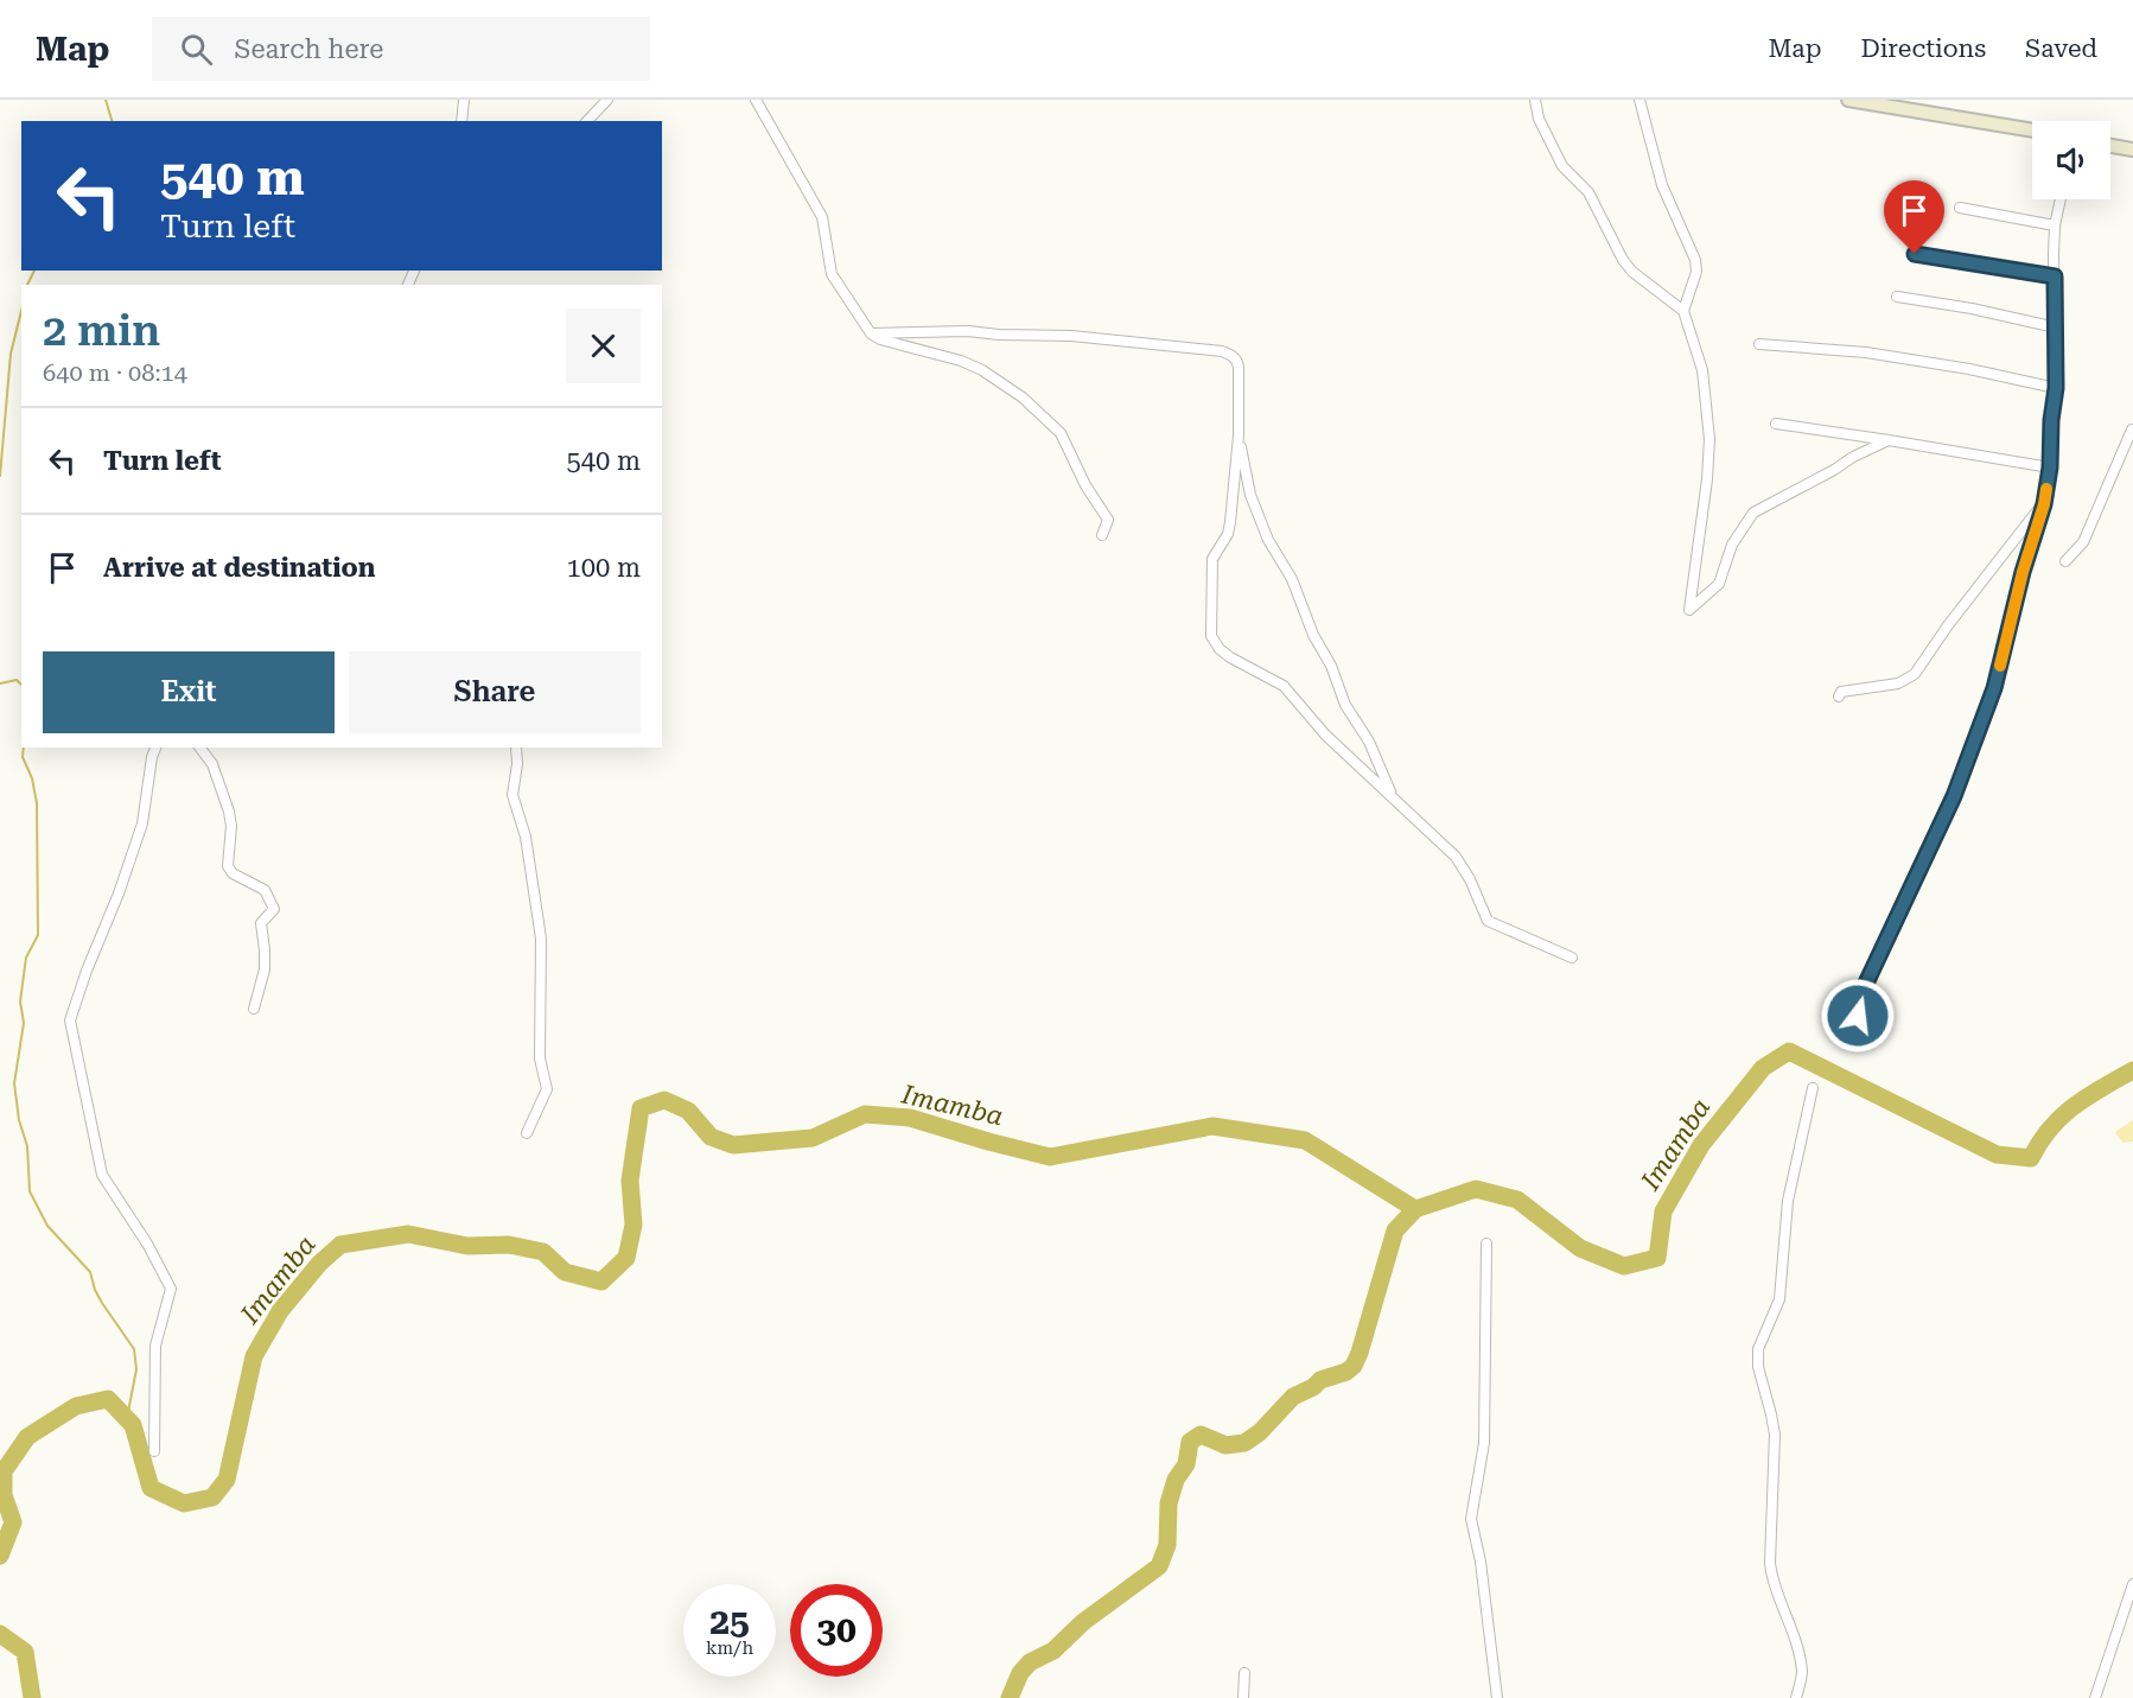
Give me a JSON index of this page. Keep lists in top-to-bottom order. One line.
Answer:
{"water":["Imamba"],"page":{"header":"Map","search":"Search here","nav":["Map","Directions","Saved"],"turn":["540 m","Turn left"],"heading":["2 min","640 m · 08:14"],"list":[{"name":"Turn left","value":"540 m"},{"name":"Arrive at destination","value":"100 m"}],"buttons":["Exit","Share"],"speed":"25 km/h","limit":"30"}}
